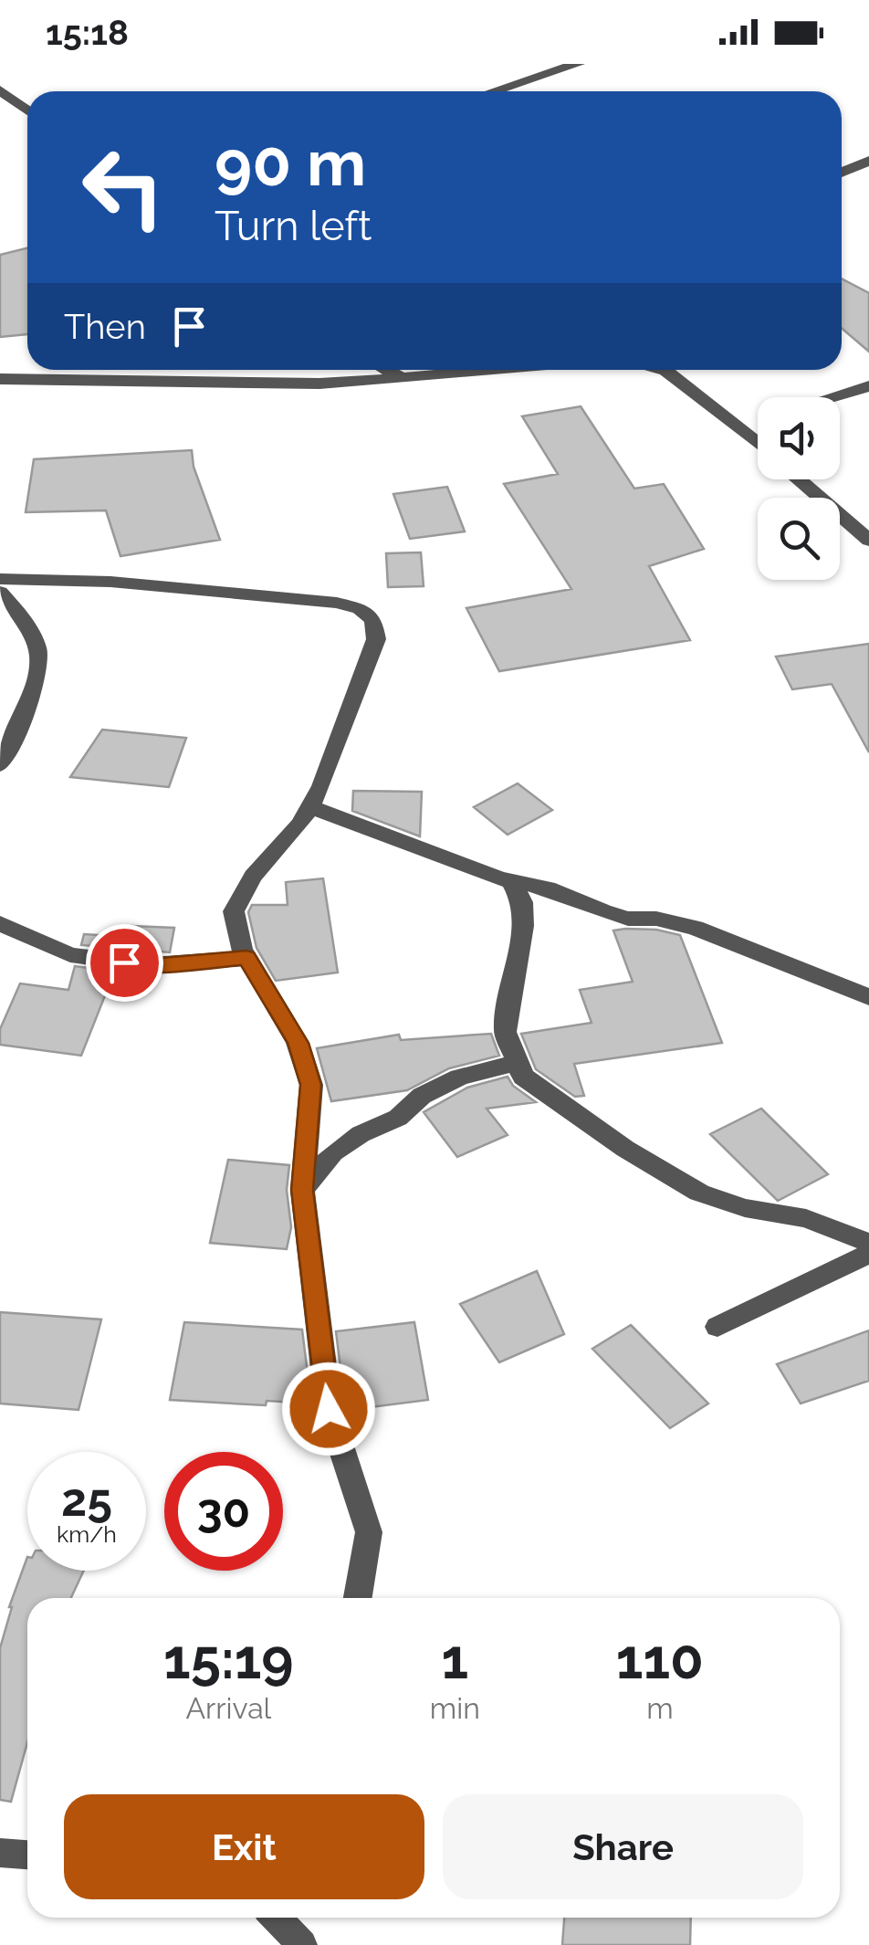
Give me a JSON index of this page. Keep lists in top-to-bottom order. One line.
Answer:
{"page":{"status":"15:18","turn":["90 m","Turn left"],"then":"Then","speed":"25 km/h","limit":"30","eta":["15:19","Arrival","1","min","110","m"],"buttons":["Exit","Share"]}}
